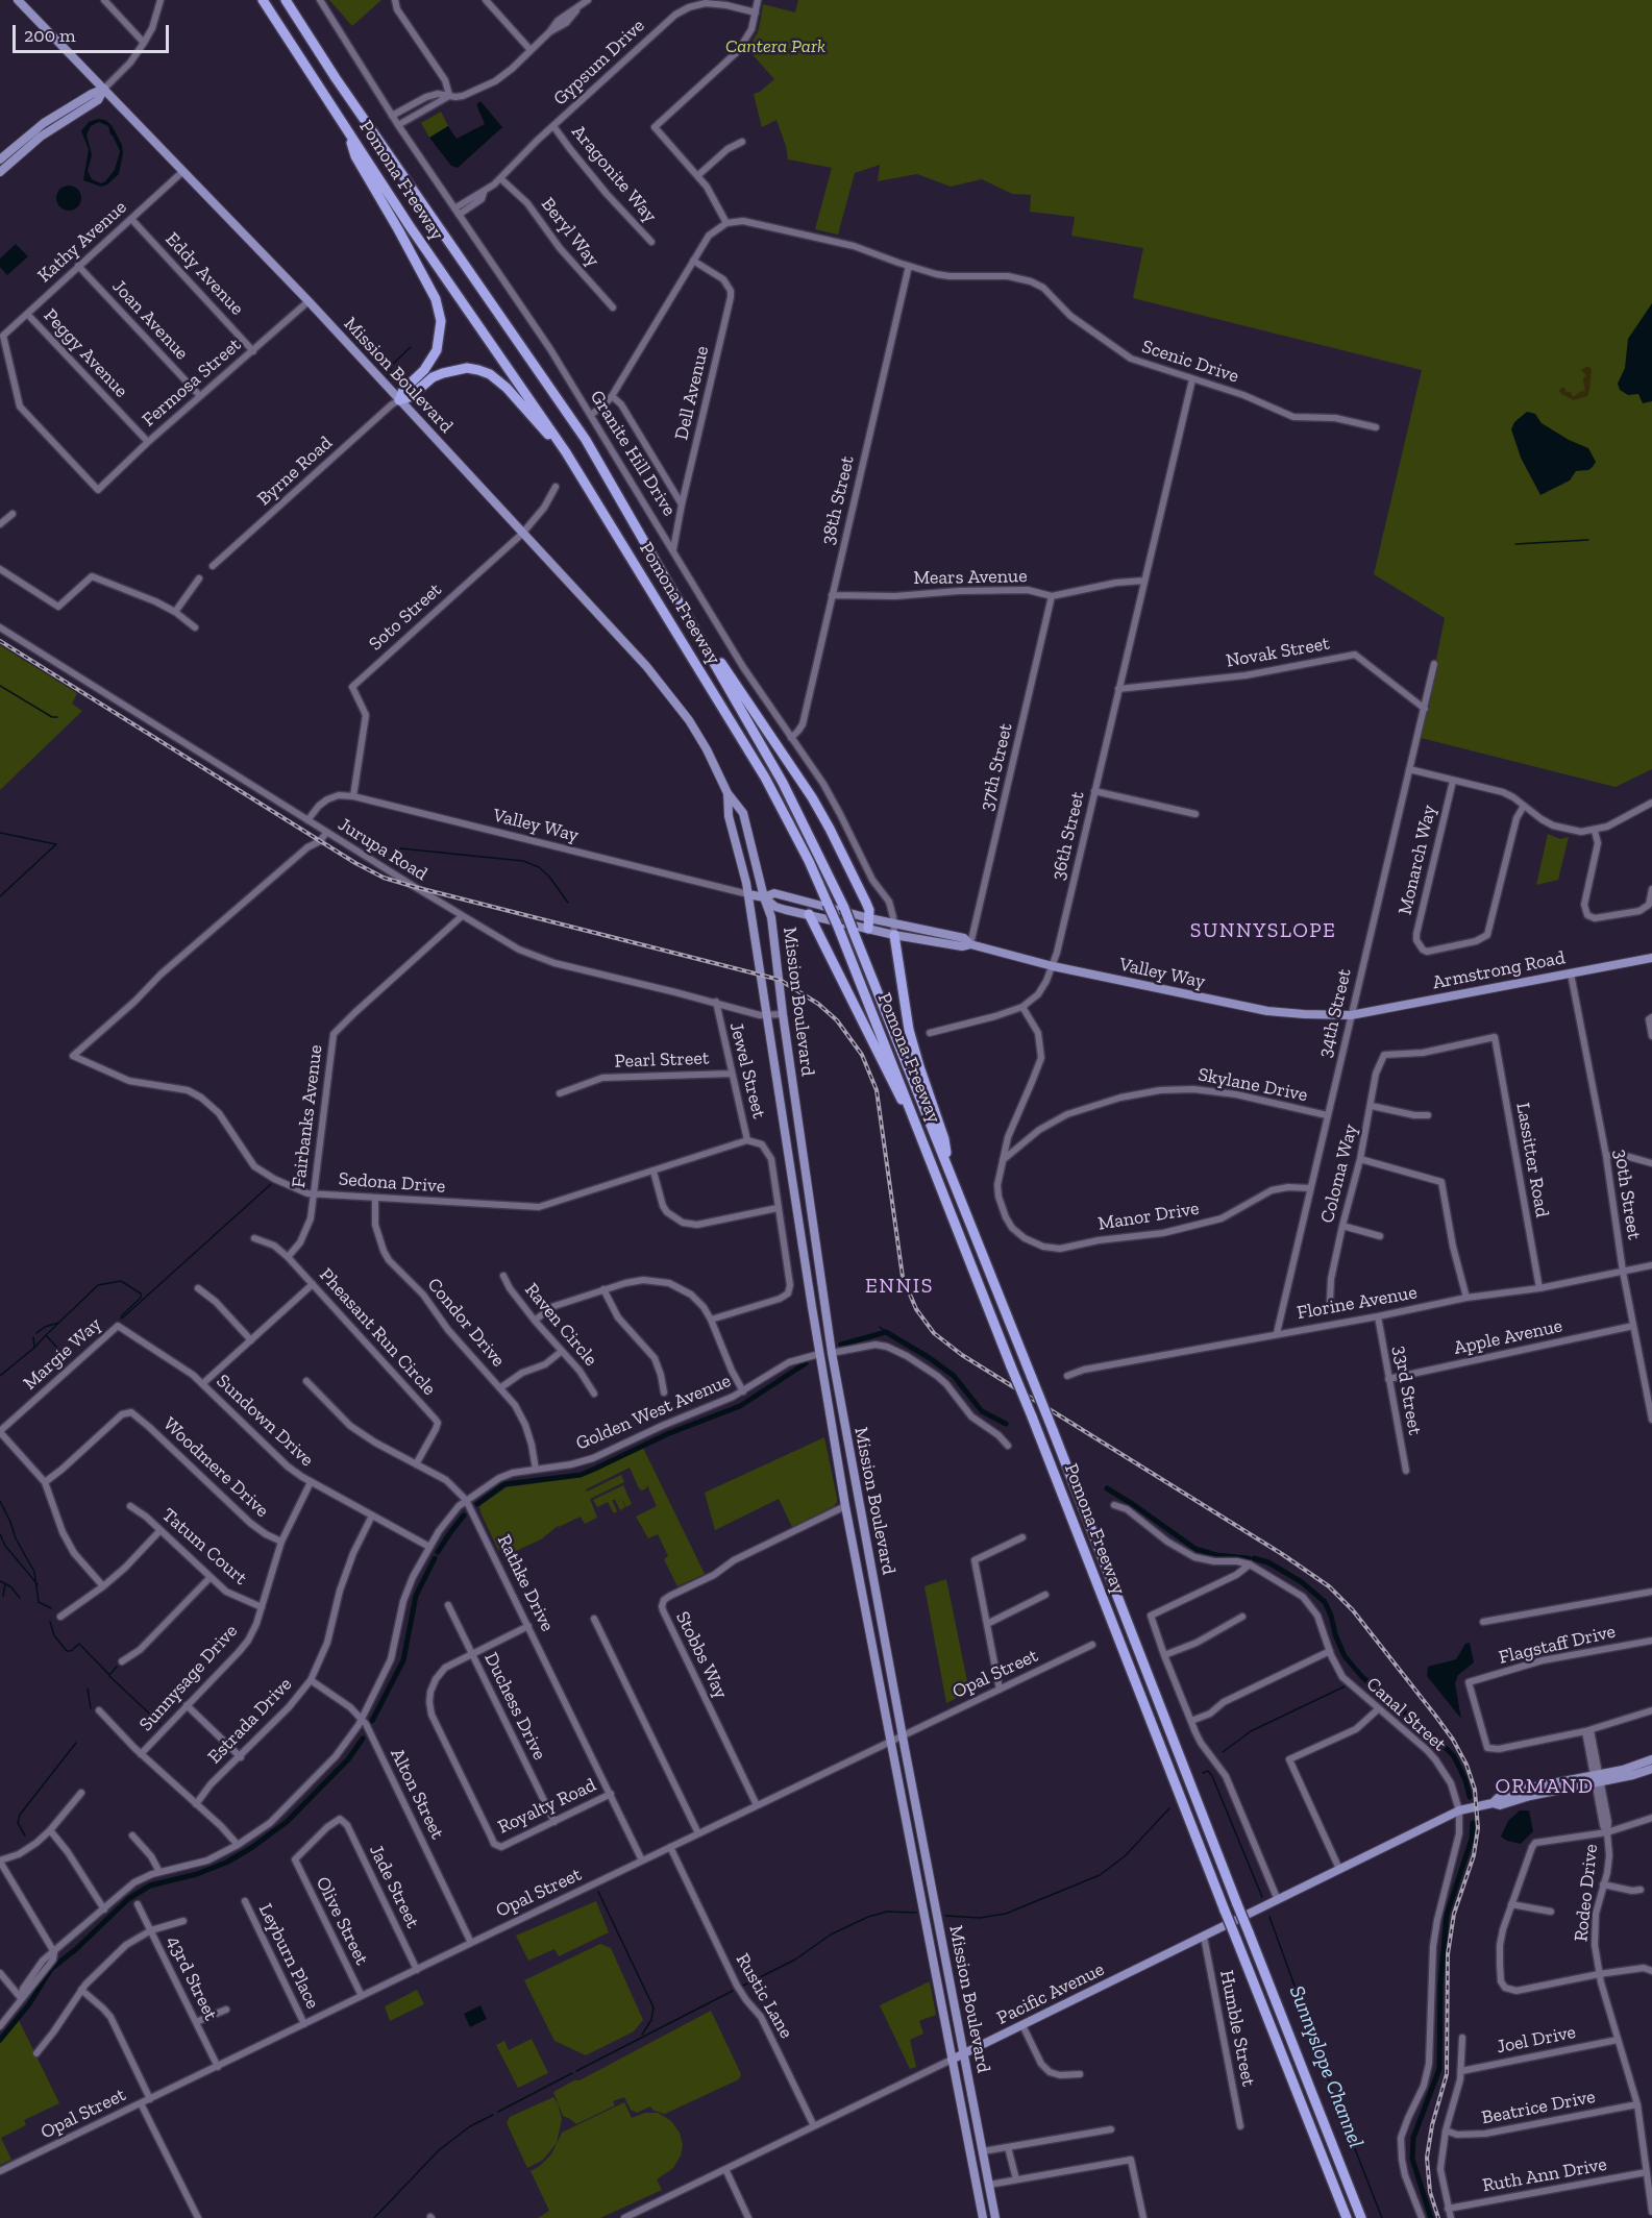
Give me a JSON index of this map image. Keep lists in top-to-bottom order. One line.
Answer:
{"streets":{"highway":["Pomona Freeway"],"main road":["Mission Boulevard","Valley Way","Armstrong Road","Pacific Avenue"],"street":["Gypsum Drive","Aragonite Way","Beryl Way","Kathy Avenue","Eddy Avenue","Joan Avenue","Peggy Avenue","Scenic Drive","Fermosa Street","Dell Avenue","Granite Hill Drive","Byrne Road","38th Street","Mears Avenue","Soto Street","Novak Street","37th Street","36th Street","Jurupa Road","Monarch Way","34th Street","Pearl Street","Jewel Street","Skylane Drive","Fairbanks Avenue","Lassitter Road","Coloma Way","Sedona Drive","30th Street","Manor Drive","Florine Avenue","Condor Drive","Raven Circle","Pheasant Run Circle","Apple Avenue","Margie Way","33rd Street","Golden West Avenue","Sundown Drive","Woodmere Drive","Tatum Court","Rathke Drive","Flagstaff Drive","Stobbs Way","Opal Street","Sunnysage Drive","Duchess Drive","Canal Street","Estrada Drive","Alton Street","Royalty Road","Jade Street","Rodeo Drive","Olive Street","Leyburn Place","43rd Street","Rustic Lane","Humble Street","Joel Drive","Beatrice Drive","Ruth Ann Drive"]},"crossings":[["Gypsum Drive","Aragonite Way"],["Gypsum Drive","Beryl Way"],["Gypsum Drive","Granite Hill Drive"],["Kathy Avenue","Eddy Avenue"],["Kathy Avenue","Joan Avenue"],["Kathy Avenue","Peggy Avenue"],["Kathy Avenue","Mission Boulevard"],["Kathy Avenue","Fermosa Street"],["Eddy Avenue","Fermosa Street"],["Joan Avenue","Fermosa Street"],["Peggy Avenue","Fermosa Street"],["Scenic Drive","38th Street"],["Scenic Drive","36th Street"],["Mission Boulevard","Fermosa Street"],["Mission Boulevard","Byrne Road"],["Mission Boulevard","Soto Street"],["Mission Boulevard","Valley Way"],["Mission Boulevard","Jurupa Road"],["Mission Boulevard","Golden West Avenue"],["Mission Boulevard","Stobbs Way"],["Mission Boulevard","Opal Street"],["Mission Boulevard","Pacific Avenue"],["Dell Avenue","Granite Hill Drive"],["Granite Hill Drive","38th Street"],["Granite Hill Drive","Valley Way"],["38th Street","Mears Avenue"],["Mears Avenue","37th Street"],["Mears Avenue","36th Street"],["Soto Street","Valley Way"],["Novak Street","36th Street"],["Novak Street","34th Street"],["37th Street","Valley Way"],["Valley Way","36th Street"],["Valley Way","Jurupa Road"],["Valley Way","Armstrong Road"],["Valley Way","34th Street"],["Jurupa Road","Jewel Street"],["Jurupa Road","Fairbanks Avenue"],["Jurupa Road","Sedona Drive"],["Armstrong Road","34th Street"],["Armstrong Road","30th Street"],["34th Street","Skylane Drive"],["34th Street","Manor Drive"],["34th Street","Florine Avenue"],["Pearl Street","Jewel Street"],["Jewel Street","Sedona Drive"],["Skylane Drive","Manor Drive"],["Fairbanks Avenue","Sedona Drive"],["Fairbanks Avenue","Pheasant Run Circle"],["Lassitter Road","Coloma Way"],["Lassitter Road","Florine Avenue"],["Sedona Drive","Condor Drive"],["30th Street","Florine Avenue"],["30th Street","Apple Avenue"],["Florine Avenue","33rd Street"],["Condor Drive","Golden West Avenue"],["Pheasant Run Circle","Rathke Drive"],["Apple Avenue","33rd Street"],["Margie Way","Sundown Drive"],["Golden West Avenue","Sundown Drive"],["Golden West Avenue","Rathke Drive"],["Golden West Avenue","Alton Street"],["Sundown Drive","Sunnysage Drive"],["Sundown Drive","Estrada Drive"],["Woodmere Drive","Sunnysage Drive"],["Tatum Court","Sunnysage Drive"],["Rathke Drive","Opal Street"],["Rathke Drive","Royalty Road"],["Flagstaff Drive","Rodeo Drive"],["Stobbs Way","Opal Street"],["Opal Street","Alton Street"],["Opal Street","Jade Street"],["Opal Street","Olive Street"],["Opal Street","Leyburn Place"],["Opal Street","43rd Street"],["Opal Street","Rustic Lane"],["Duchess Drive","Royalty Road"],["Canal Street","Pacific Avenue"],["Estrada Drive","Alton Street"],["Jade Street","Olive Street"],["Rodeo Drive","Pacific Avenue"],["Rodeo Drive","Joel Drive"],["Rodeo Drive","Beatrice Drive"],["Rodeo Drive","Ruth Ann Drive"],["Pacific Avenue","Rustic Lane"],["Pacific Avenue","Humble Street"]],"districts":["SUNNYSLOPE","ENNIS","ORMAND"],"water":["Sunnyslope Channel"],"parks":["Cantera Park"],"scale_bar":"200 m"}
